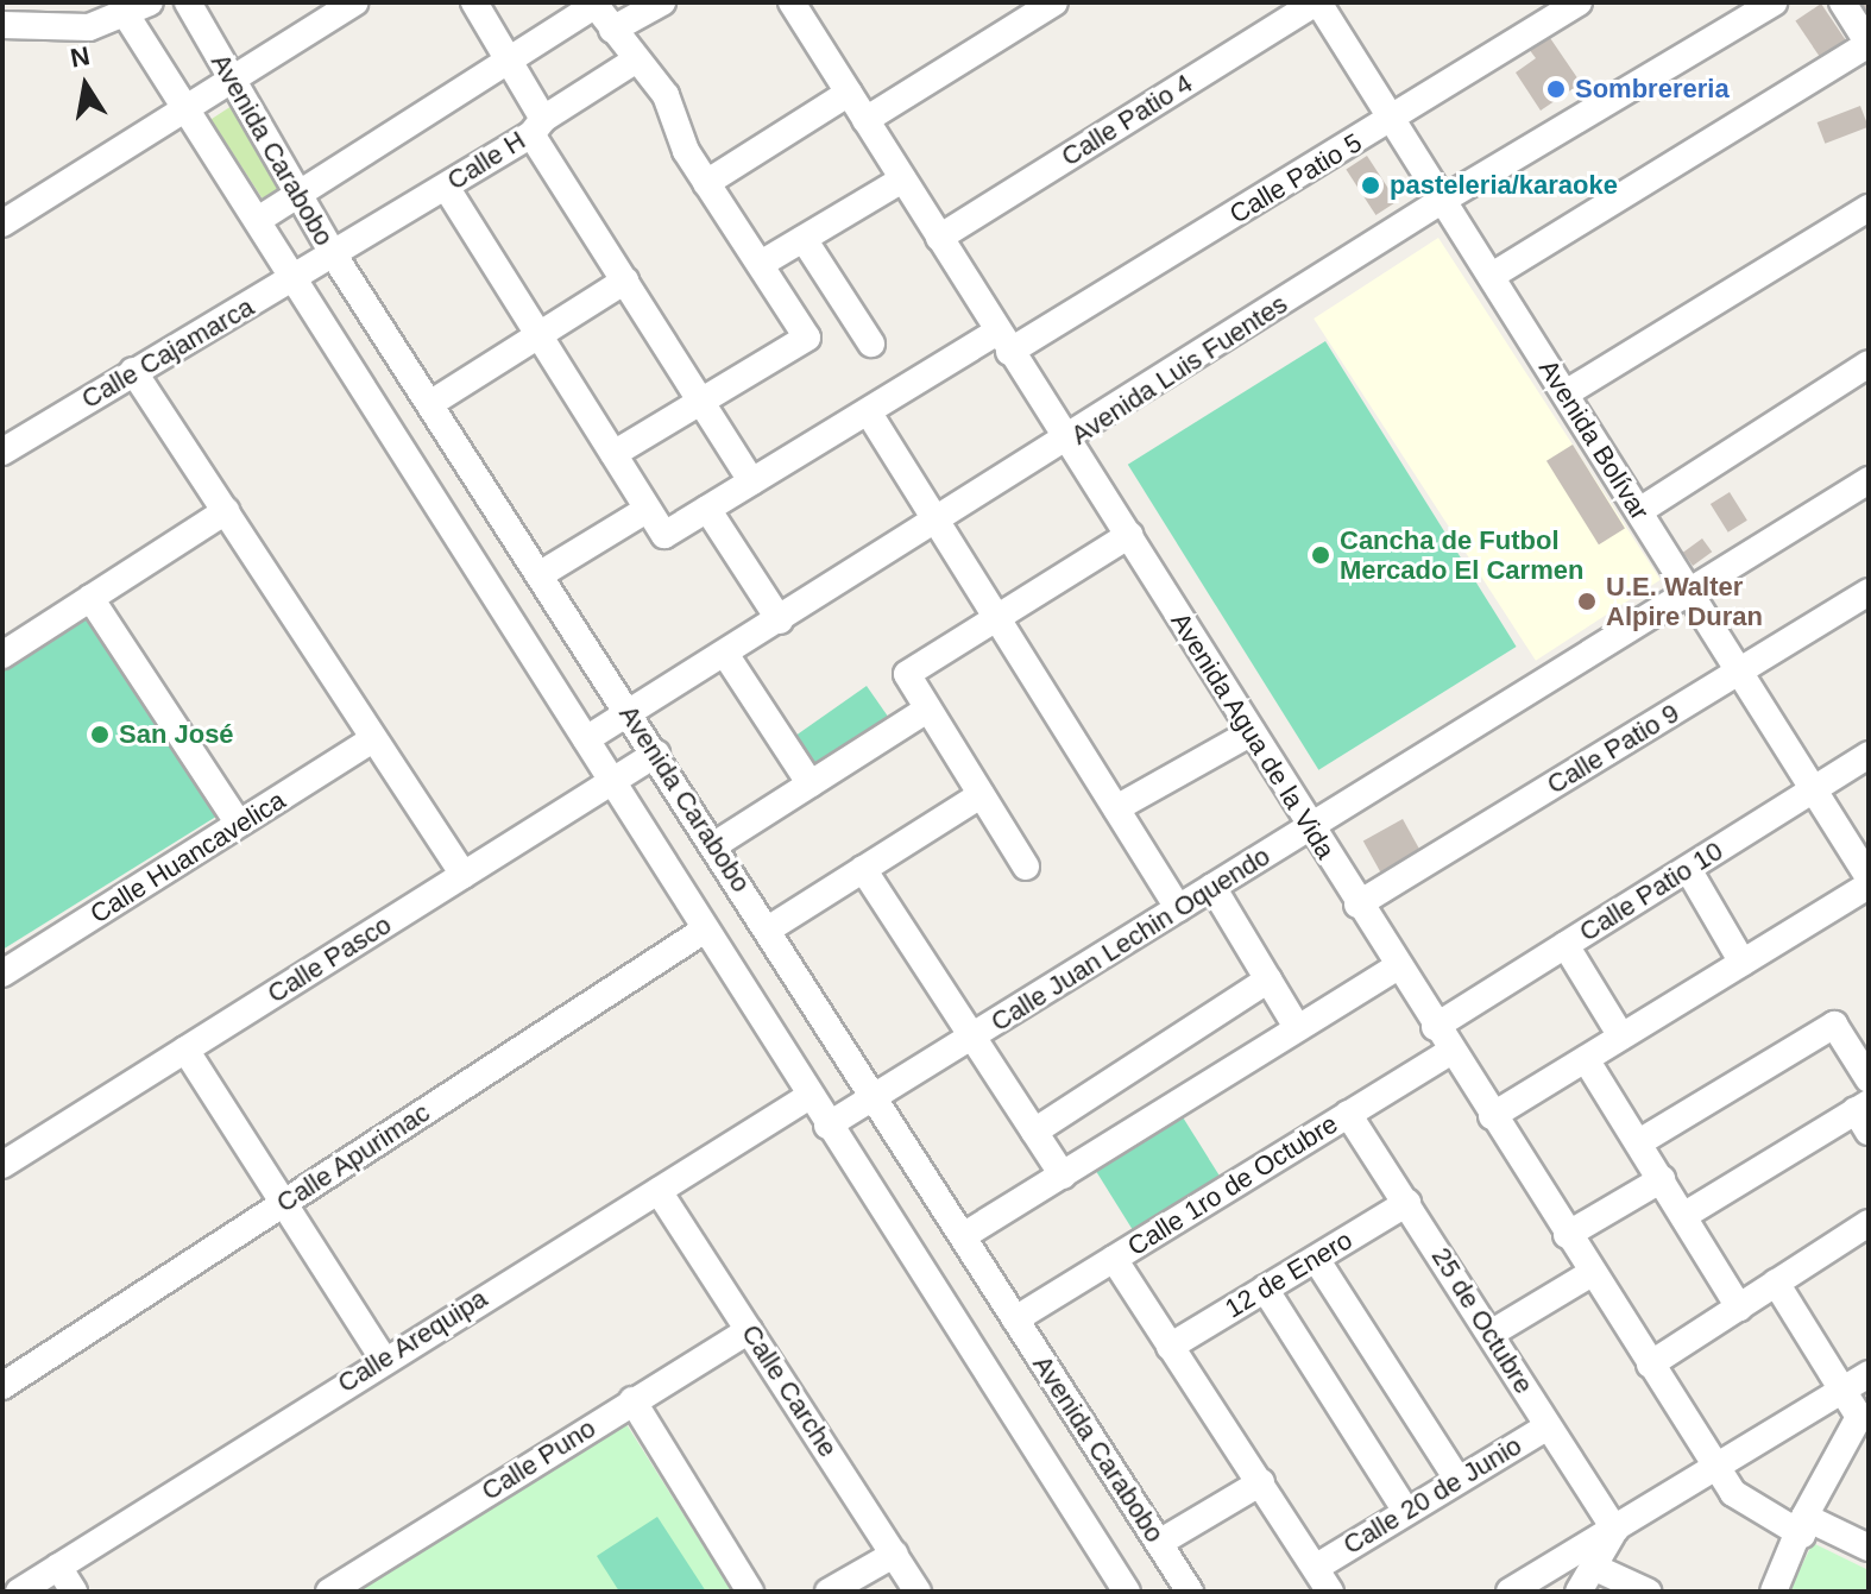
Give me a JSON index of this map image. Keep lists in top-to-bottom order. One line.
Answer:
{"streets":{"street":["Calle Patio 4","Avenida Carabobo","Calle H","Calle Patio 5","Calle Cajamarca","Avenida Luis Fuentes","Avenida Bolívar","Avenida Agua de la Vida","Calle Patio 9","Calle Huancavelica","Calle Patio 10","Calle Juan Lechin Oquendo","Calle Pasco","Calle Apurimac","Calle 1ro de Octubre","12 de Enero","25 de Octubre","Calle Arequipa","Calle Carche","Calle Puno","Calle 20 de Junio"]},"crossings":[["Calle Patio 4","Avenida Bolívar"],["Calle Patio 4","Avenida Agua de la Vida"],["Avenida Carabobo","Calle H"],["Avenida Carabobo","Calle Cajamarca"],["Avenida Carabobo","Avenida Luis Fuentes"],["Avenida Carabobo","Calle Juan Lechin Oquendo"],["Avenida Carabobo","Calle Pasco"],["Avenida Carabobo","Calle Apurimac"],["Avenida Carabobo","Calle 1ro de Octubre"],["Avenida Carabobo","Calle Arequipa"],["Calle H","Calle Cajamarca"],["Calle Patio 5","Avenida Bolívar"],["Calle Patio 5","Avenida Agua de la Vida"],["Avenida Luis Fuentes","Avenida Bolívar"],["Avenida Luis Fuentes","Avenida Agua de la Vida"],["Avenida Bolívar","Calle Patio 9"],["Avenida Bolívar","Calle Patio 10"],["Avenida Bolívar","Calle Juan Lechin Oquendo"],["Avenida Agua de la Vida","Calle Patio 9"],["Avenida Agua de la Vida","Calle Patio 10"],["Avenida Agua de la Vida","Calle Juan Lechin Oquendo"],["Avenida Agua de la Vida","Calle 1ro de Octubre"],["Calle 1ro de Octubre","25 de Octubre"],["12 de Enero","25 de Octubre"],["25 de Octubre","Calle 20 de Junio"],["Calle Arequipa","Calle Carche"],["Calle Carche","Calle Puno"]],"places":["Sombrereria","pasteleria/karaoke","Cancha de Futbol Mercado El Carmen","U.E. Walter Alpire Duran","San José"],"north":"top"}
